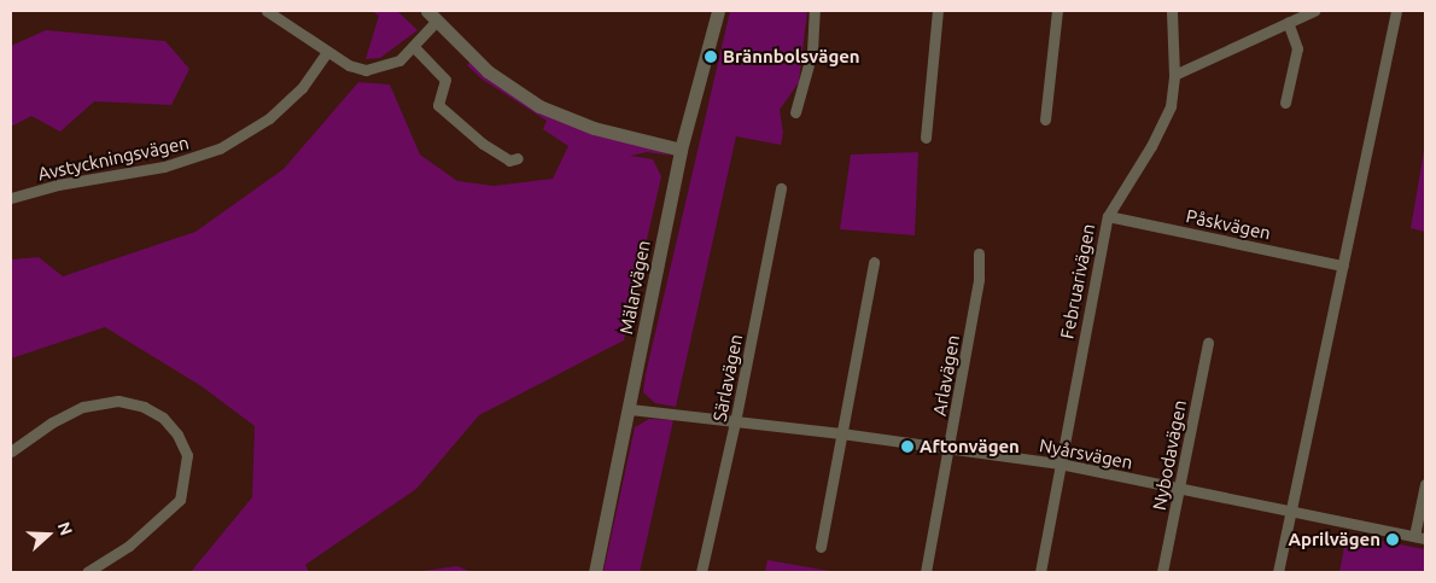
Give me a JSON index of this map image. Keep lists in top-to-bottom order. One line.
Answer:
{"streets":{"street":["Avstyckningsvägen","Påskvägen","Februarivägen","Mälarvägen","Arlavägen","Särlavägen","Nyårsvägen","Nybodavägen"]},"crossings":[["Påskvägen","Februarivägen"],["Februarivägen","Nyårsvägen"],["Mälarvägen","Nyårsvägen"],["Arlavägen","Nyårsvägen"],["Särlavägen","Nyårsvägen"],["Nyårsvägen","Nybodavägen"]],"places":["Brännbolsvägen","Aftonvägen","Aprilvägen"],"north":"right"}
